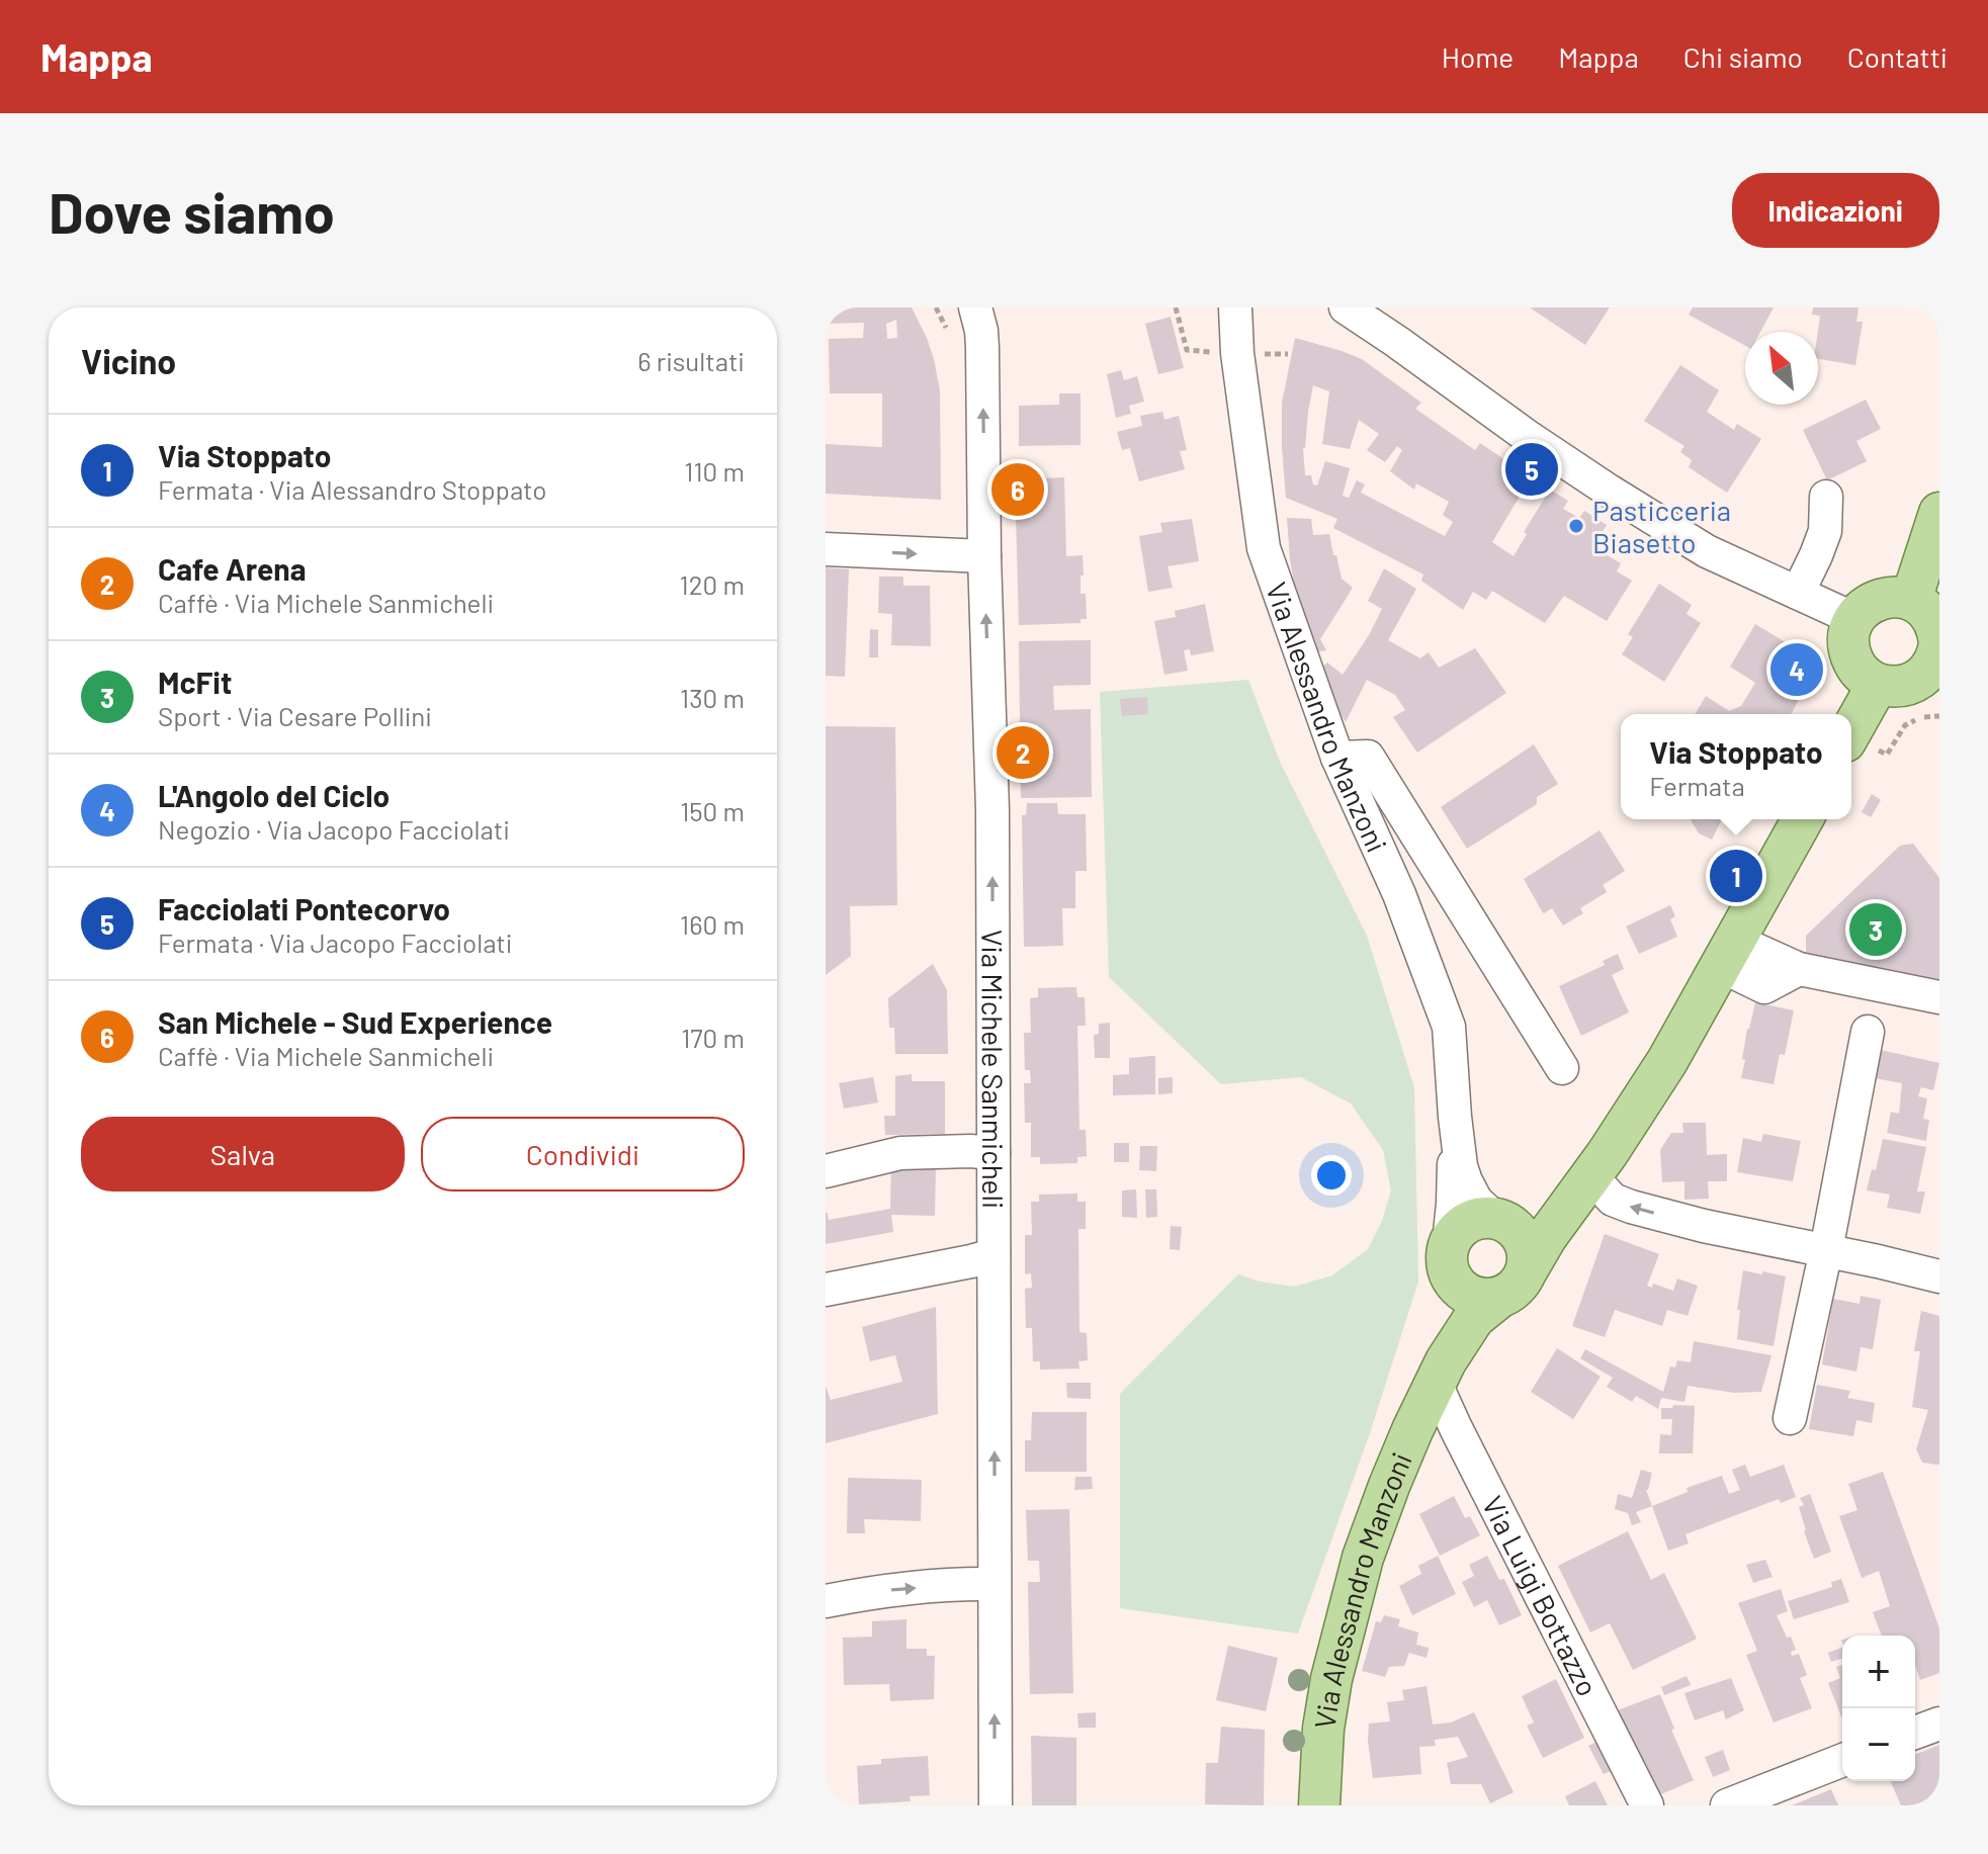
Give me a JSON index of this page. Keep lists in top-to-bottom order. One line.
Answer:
{"streets":{"main road":["Via Alessandro Manzoni"],"street":["Via Michele Sanmicheli","Via Luigi Bottazzo"]},"crossings":[["Via Alessandro Manzoni","Via Luigi Bottazzo"]],"one_way":["Via Michele Sanmicheli"],"places":["Pasticceria Biasetto"],"north":"top left","page":{"header":"Mappa","nav":["Home","Mappa","Chi siamo","Contatti"],"buttons":["Indicazioni",["Salva","Condividi"]],"title":"Dove siamo","heading":["Vicino","6 risultati"],"list":[{"mark":"1","name":"Via Stoppato","note":"Fermata · Via Alessandro Stoppato","value":"110 m"},{"mark":"2","name":"Cafe Arena","note":"Caffè · Via Michele Sanmicheli","value":"120 m"},{"mark":"3","name":"McFit","note":"Sport · Via Cesare Pollini","value":"130 m"},{"mark":"4","name":"L'Angolo del Ciclo","note":"Negozio · Via Jacopo Facciolati","value":"150 m"},{"mark":"5","name":"Facciolati Pontecorvo","note":"Fermata · Via Jacopo Facciolati","value":"160 m"},{"mark":"6","name":"San Michele - Sud Experience","note":"Caffè · Via Michele Sanmicheli","value":"170 m"}],"pins":["5","6","4","2","1","3"],"popup":["Via Stoppato","Fermata"],"map_buttons":["+","−"]}}
